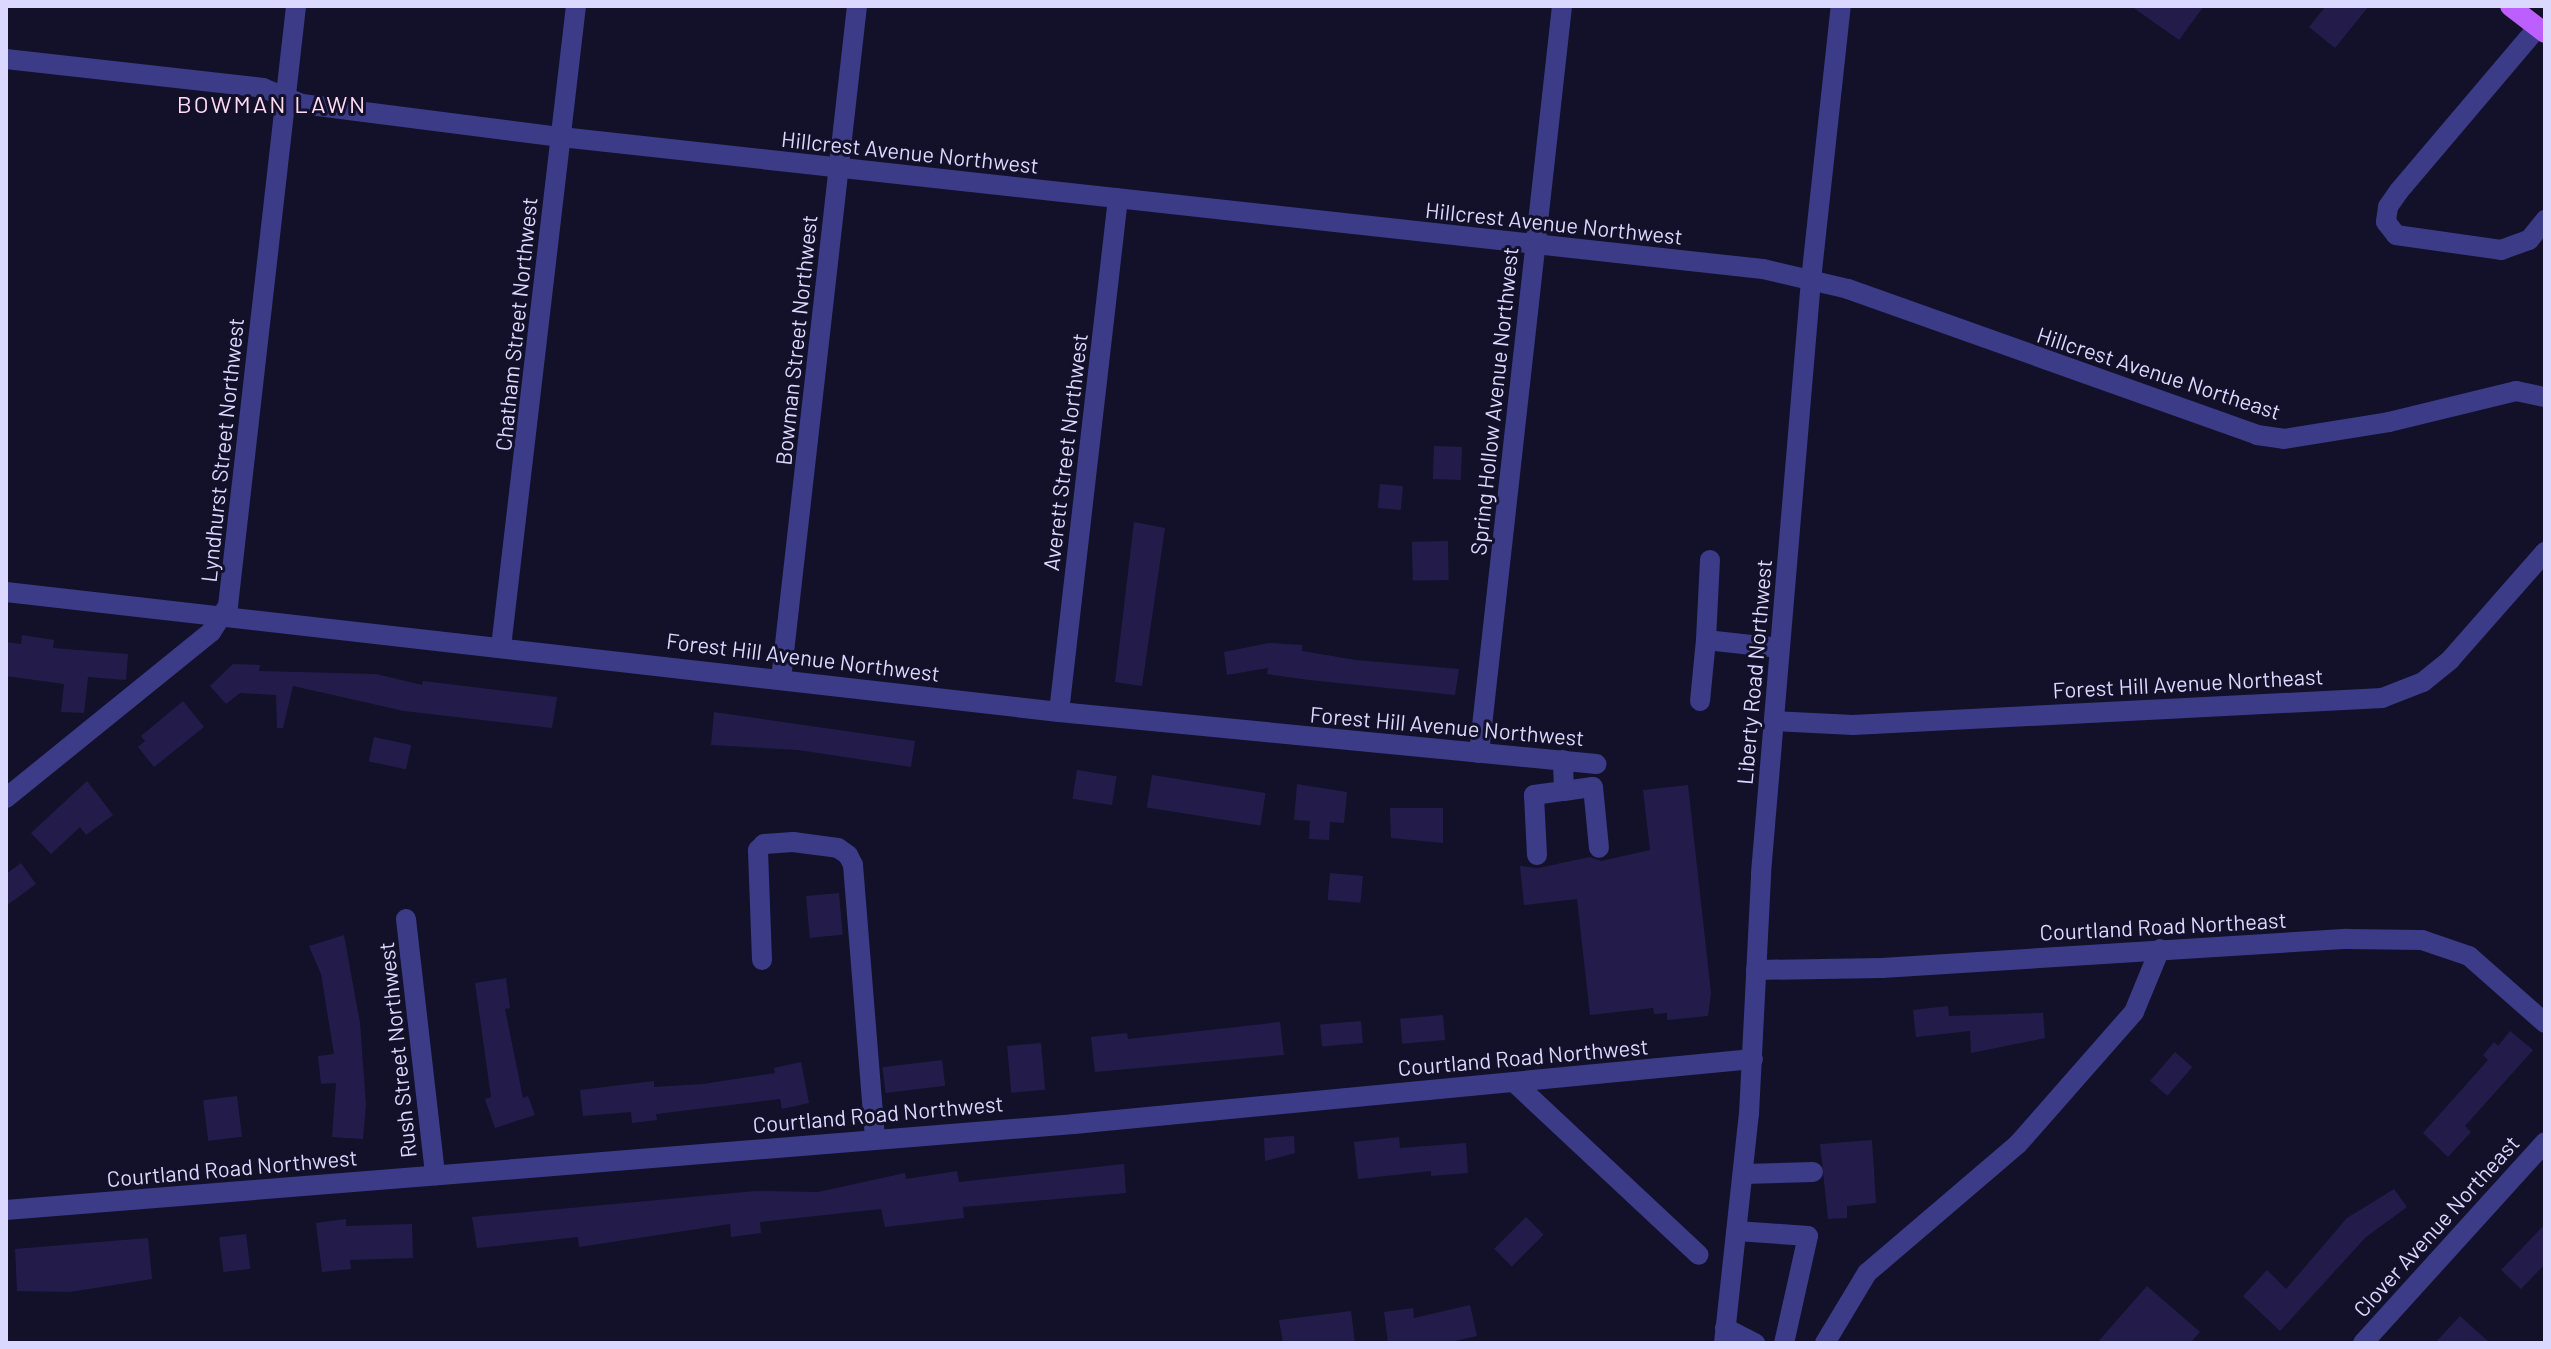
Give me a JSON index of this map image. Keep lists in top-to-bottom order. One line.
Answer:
{"streets":{"street":["Hillcrest Avenue Northwest","Chatham Street Northwest","Bowman Street Northwest","Hillcrest Avenue Northeast","Spring Hollow Avenue Northwest","Lyndhurst Street Northwest","Averett Street Northwest","Forest Hill Avenue Northwest","Liberty Road Northwest","Forest Hill Avenue Northeast","Courtland Road Northeast","Rush Street Northwest","Courtland Road Northwest","Clover Avenue Northeast"]},"crossings":[["Hillcrest Avenue Northwest","Chatham Street Northwest"],["Hillcrest Avenue Northwest","Bowman Street Northwest"],["Hillcrest Avenue Northwest","Hillcrest Avenue Northeast"],["Hillcrest Avenue Northwest","Spring Hollow Avenue Northwest"],["Hillcrest Avenue Northwest","Lyndhurst Street Northwest"],["Hillcrest Avenue Northwest","Averett Street Northwest"],["Hillcrest Avenue Northwest","Liberty Road Northwest"],["Chatham Street Northwest","Forest Hill Avenue Northwest"],["Bowman Street Northwest","Forest Hill Avenue Northwest"],["Hillcrest Avenue Northeast","Liberty Road Northwest"],["Spring Hollow Avenue Northwest","Forest Hill Avenue Northwest"],["Lyndhurst Street Northwest","Forest Hill Avenue Northwest"],["Averett Street Northwest","Forest Hill Avenue Northwest"],["Liberty Road Northwest","Forest Hill Avenue Northeast"],["Liberty Road Northwest","Courtland Road Northeast"],["Liberty Road Northwest","Courtland Road Northwest"],["Rush Street Northwest","Courtland Road Northwest"]],"districts":["BOWMAN LAWN"]}
